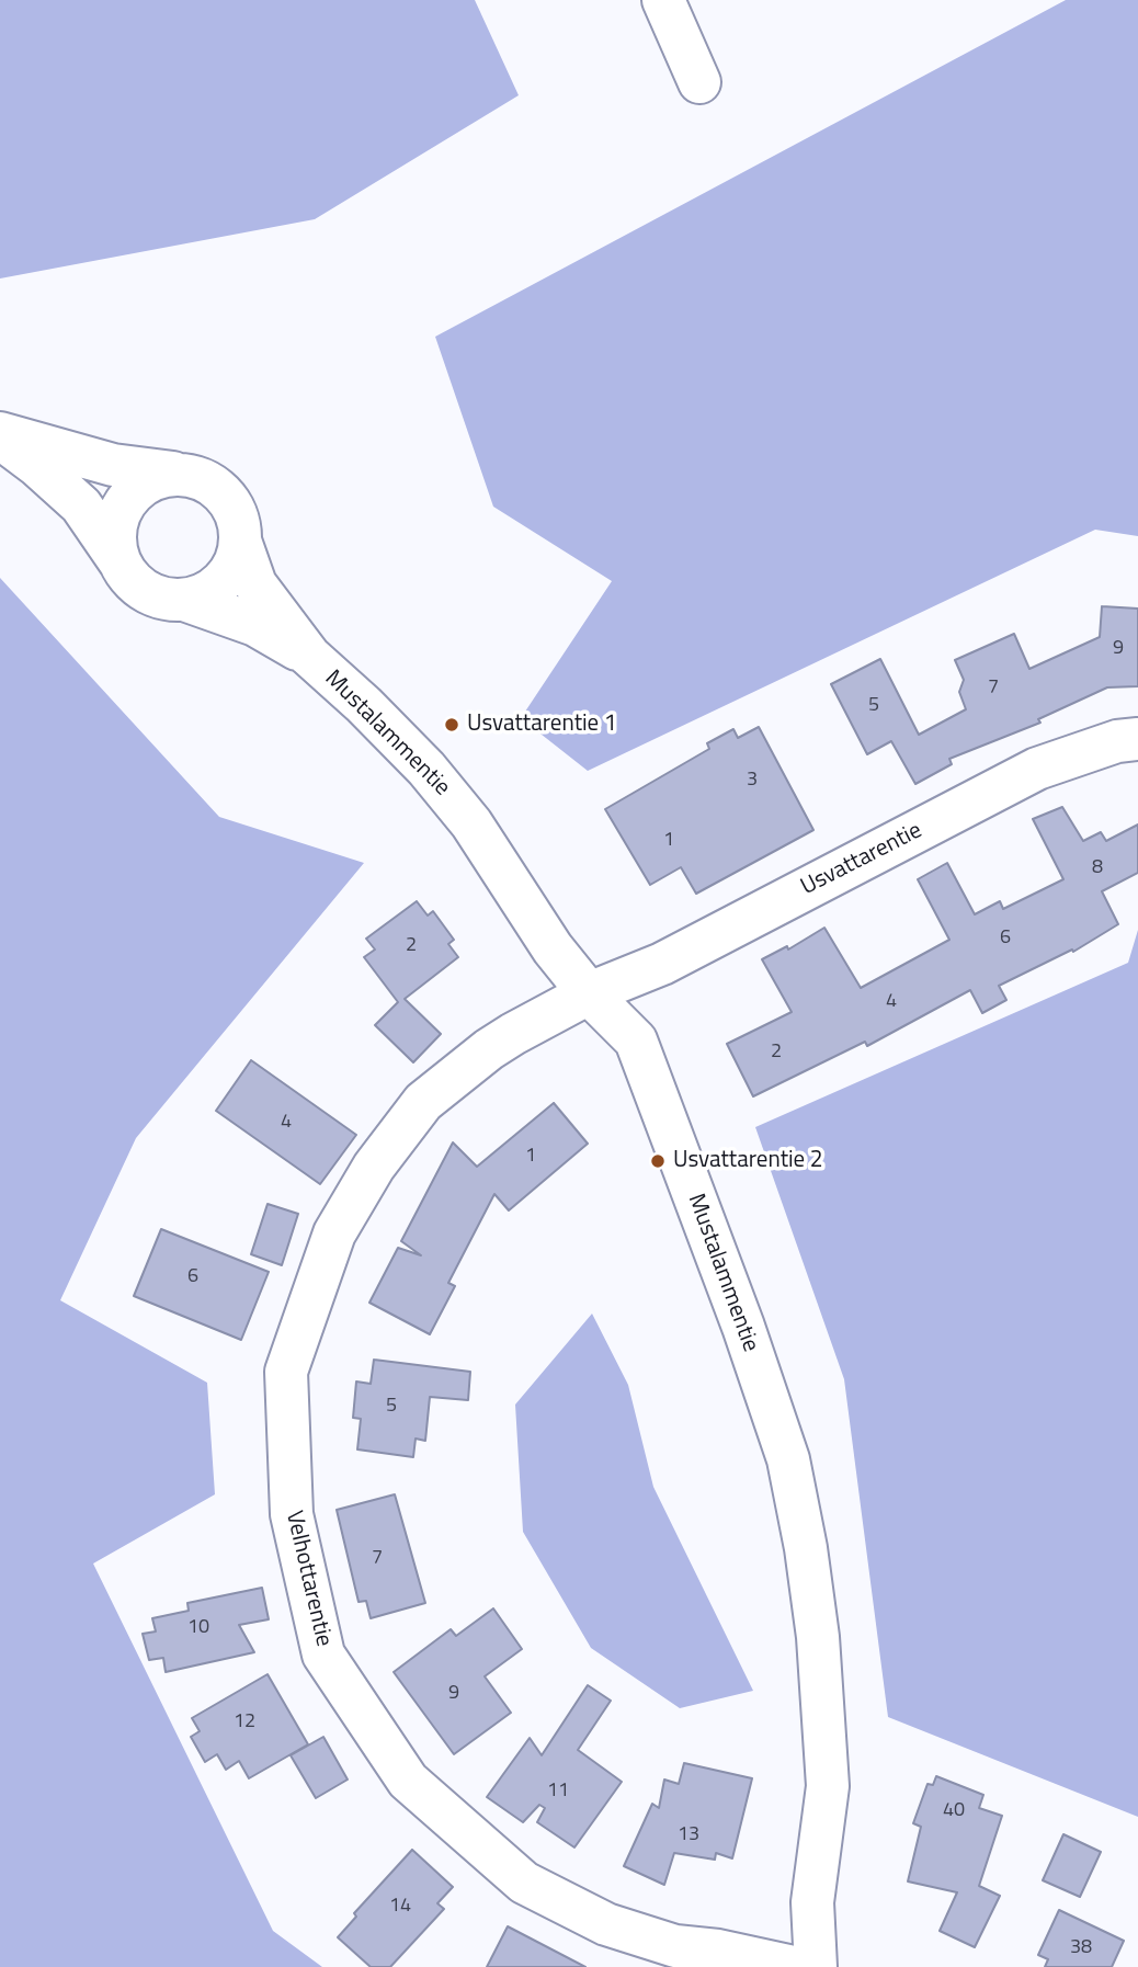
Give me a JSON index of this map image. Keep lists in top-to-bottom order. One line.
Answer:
{"streets":{"street":["Mustalammentie","Usvattarentie","Velhottarentie"]},"crossings":[["Mustalammentie","Usvattarentie"],["Mustalammentie","Velhottarentie"],["Usvattarentie","Velhottarentie"]],"places":["Usvattarentie 1","Usvattarentie 2"],"house_numbers":["9","7","5","3","1","8","6","2","4","2","4","1","6","5","7","10","9","12","11","40","13","14","38"]}
